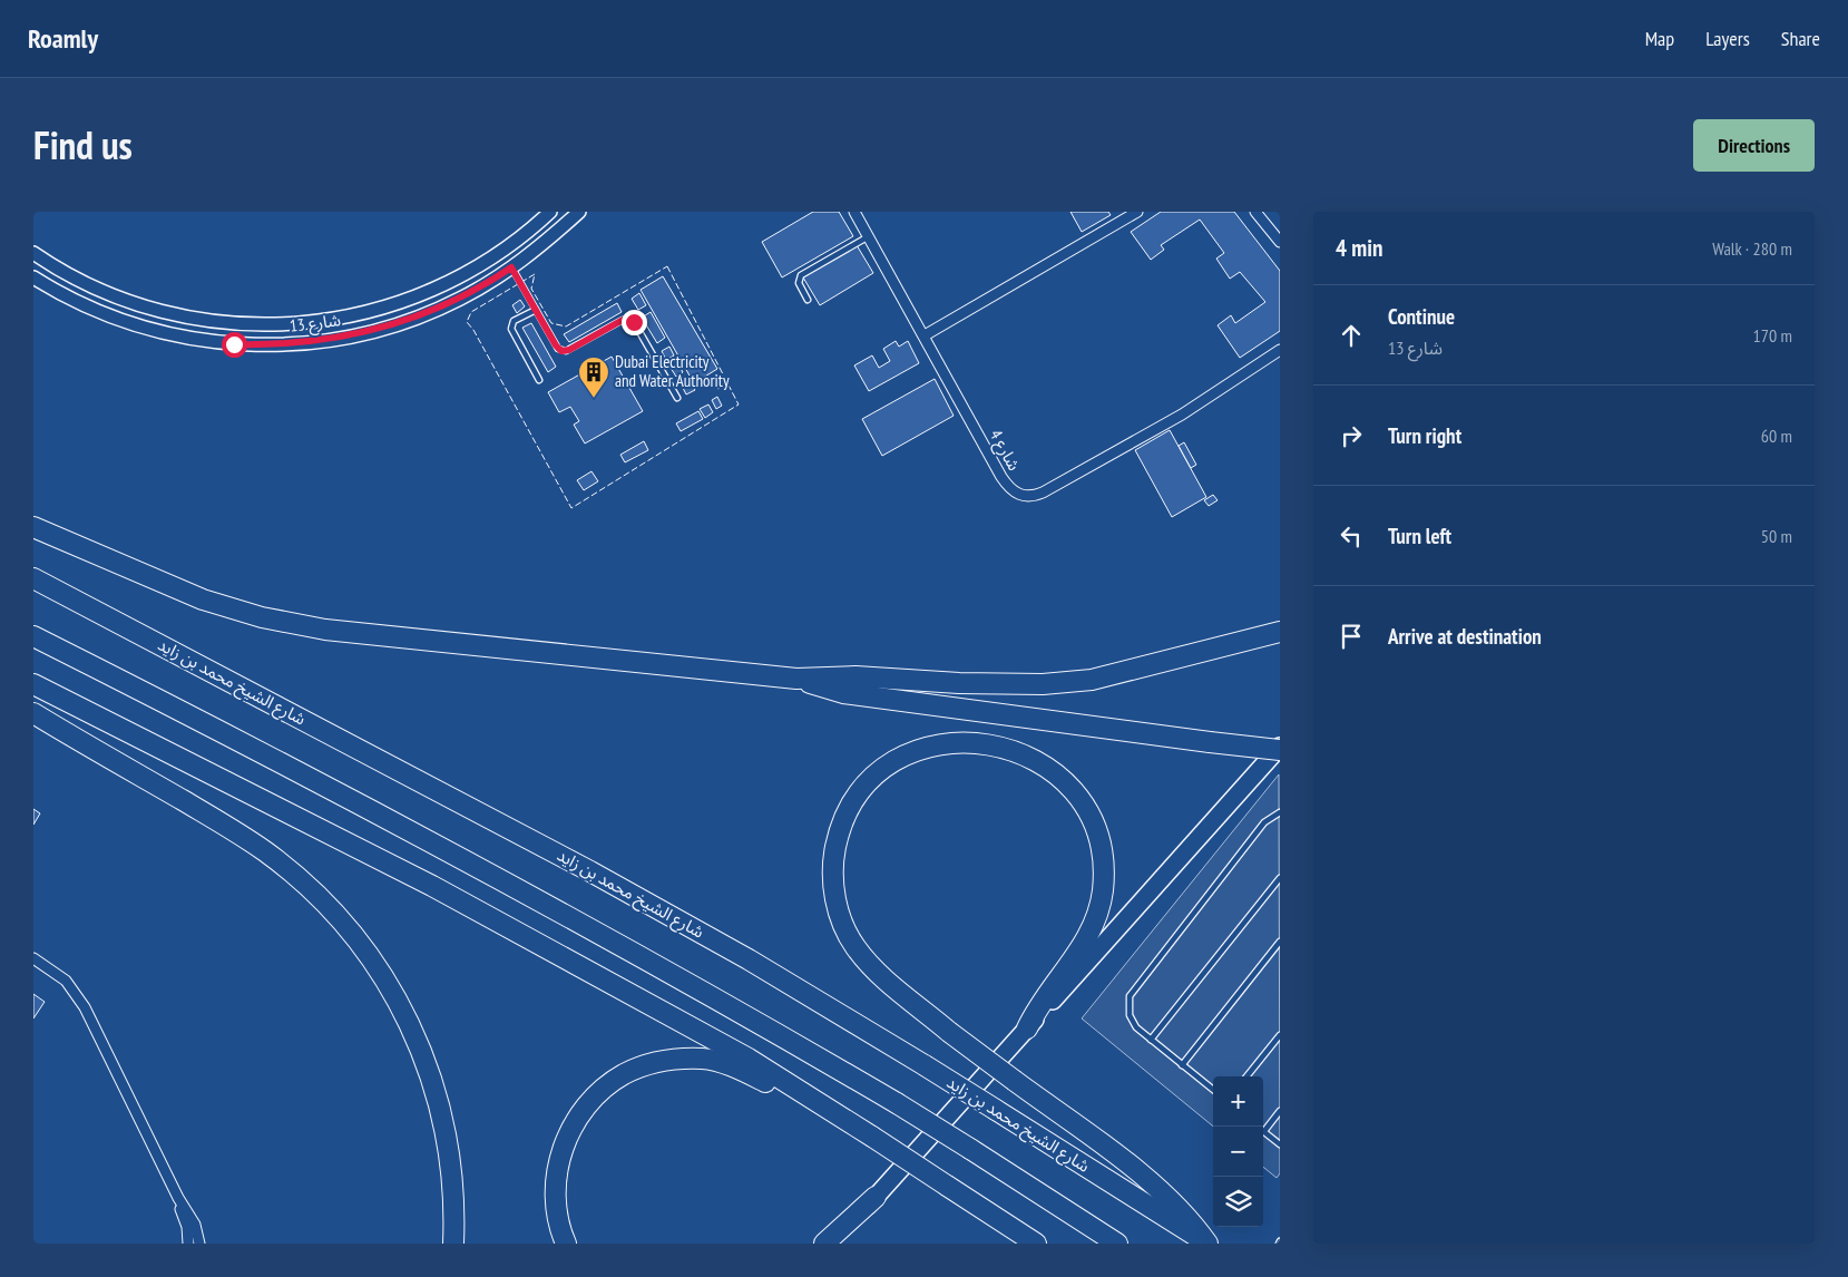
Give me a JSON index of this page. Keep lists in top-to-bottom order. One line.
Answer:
{"streets":{"highway":["شارع الشيخ محمد بن زايد"],"street":["شارع 13","شارع 4"]},"places":{"building":["Dubai Electricity and Water Authority"]},"page":{"header":"Roamly","nav":["Map","Layers","Share"],"title":"Find us","buttons":"Directions","heading":["4 min","Walk · 280 m"],"list":[["Continue","شارع 13","170 m"],["Turn right","60 m"],["Turn left","50 m"],"Arrive at destination"],"map_buttons":["+","−"]}}
